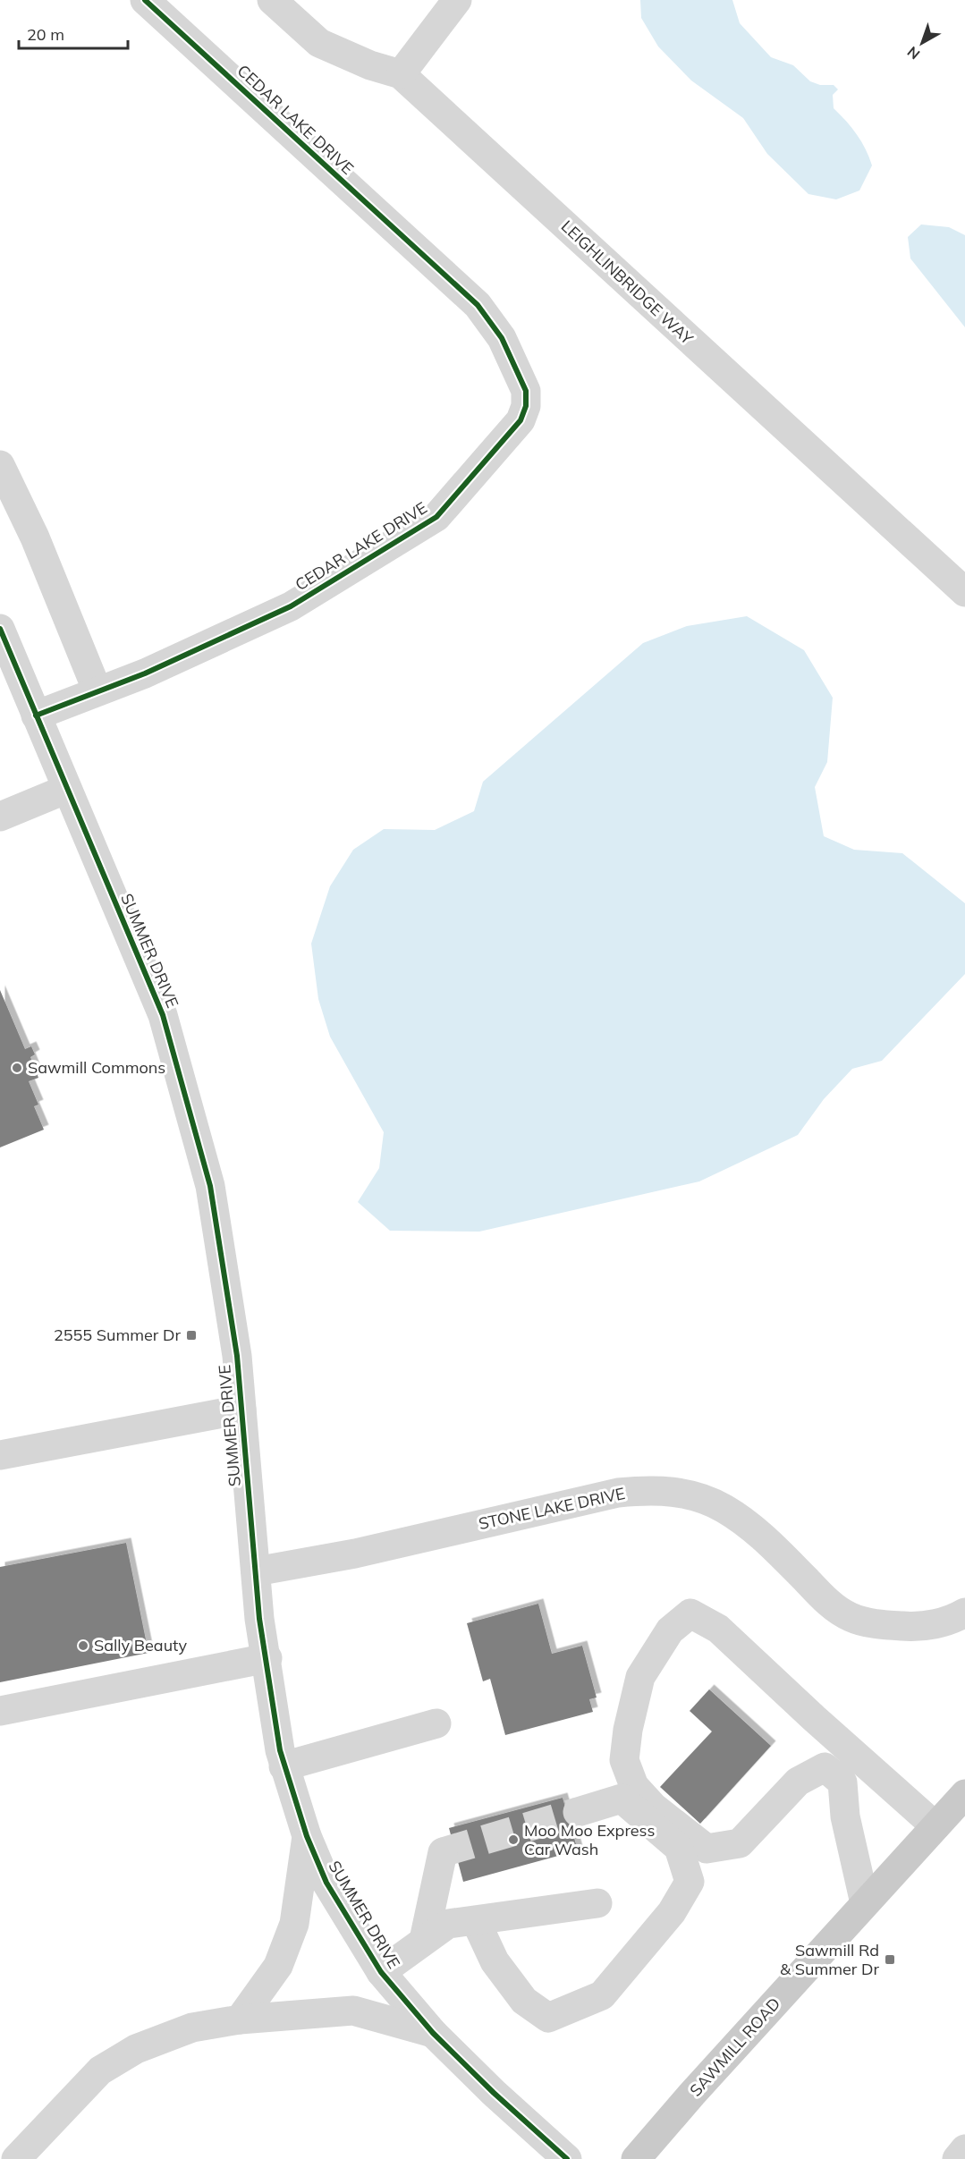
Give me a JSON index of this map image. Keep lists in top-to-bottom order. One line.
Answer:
{"streets":{"main road":["SAWMILL ROAD"],"street":["CEDAR LAKE DRIVE","LEIGHLINBRIDGE WAY","SUMMER DRIVE","STONE LAKE DRIVE"]},"crossings":[["CEDAR LAKE DRIVE","SUMMER DRIVE"],["SUMMER DRIVE","STONE LAKE DRIVE"]],"places":{"other":["Sawmill Commons","Sally Beauty","Moo Moo Express Car Wash"],"transit":["2555 Summer Dr","Sawmill Rd & Summer Dr"]},"scale_bar":"20 m","north":"bottom left"}
